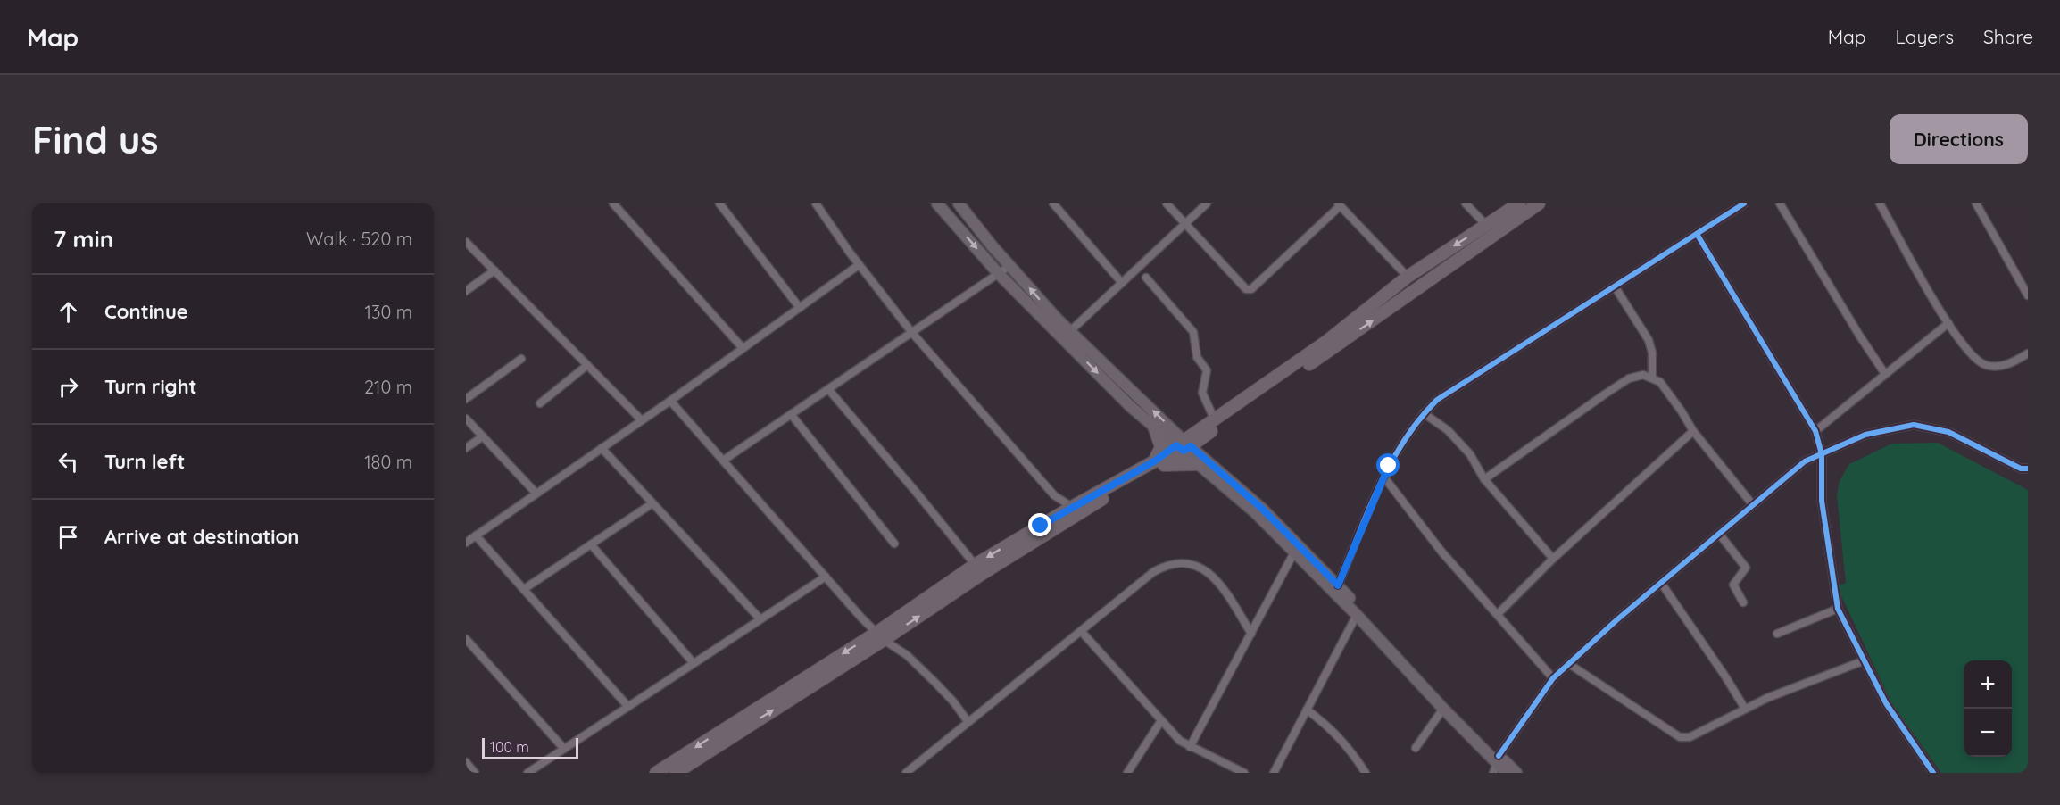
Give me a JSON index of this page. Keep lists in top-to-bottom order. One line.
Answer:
{"scale_bar":"100 m","page":{"header":"Map","nav":["Map","Layers","Share"],"buttons":"Directions","title":"Find us","heading":["7 min","Walk · 520 m"],"list":[["Continue","130 m"],["Turn right","210 m"],["Turn left","180 m"],"Arrive at destination"],"map_buttons":["+","−"],"scale":"100 m"}}
